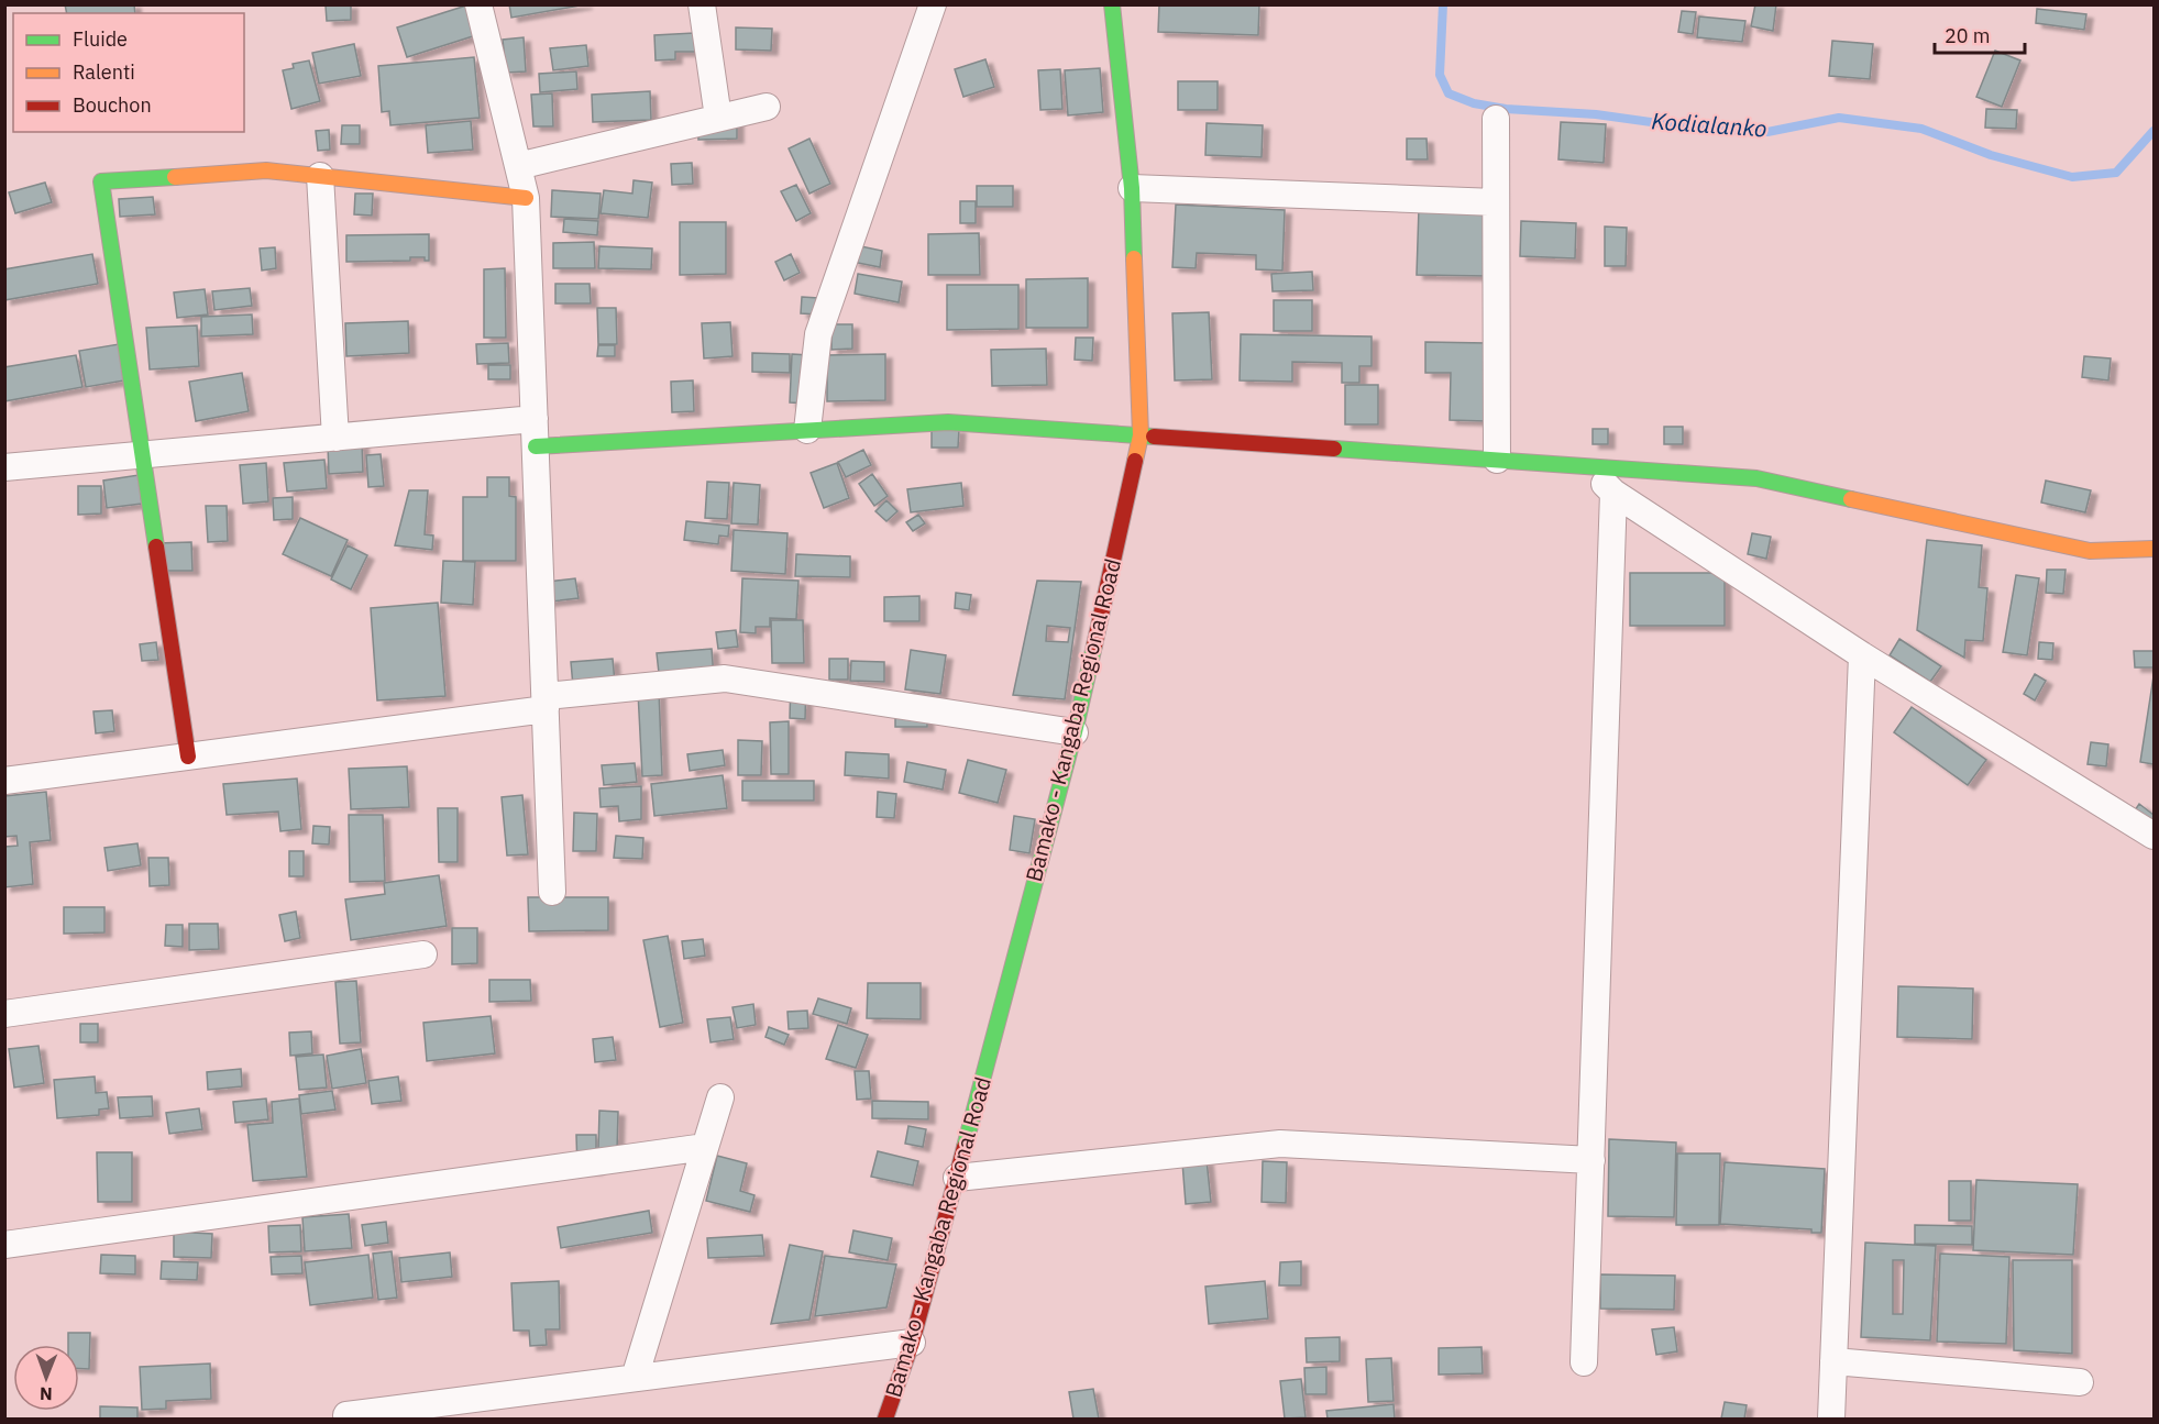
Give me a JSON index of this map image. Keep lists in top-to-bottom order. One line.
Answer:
{"streets":{"street":["Bamako - Kangaba Regional Road"]},"water":["Kodialanko"],"legend":["Fluide","Ralenti","Bouchon"],"scale_bar":"20 m","north":"bottom"}
